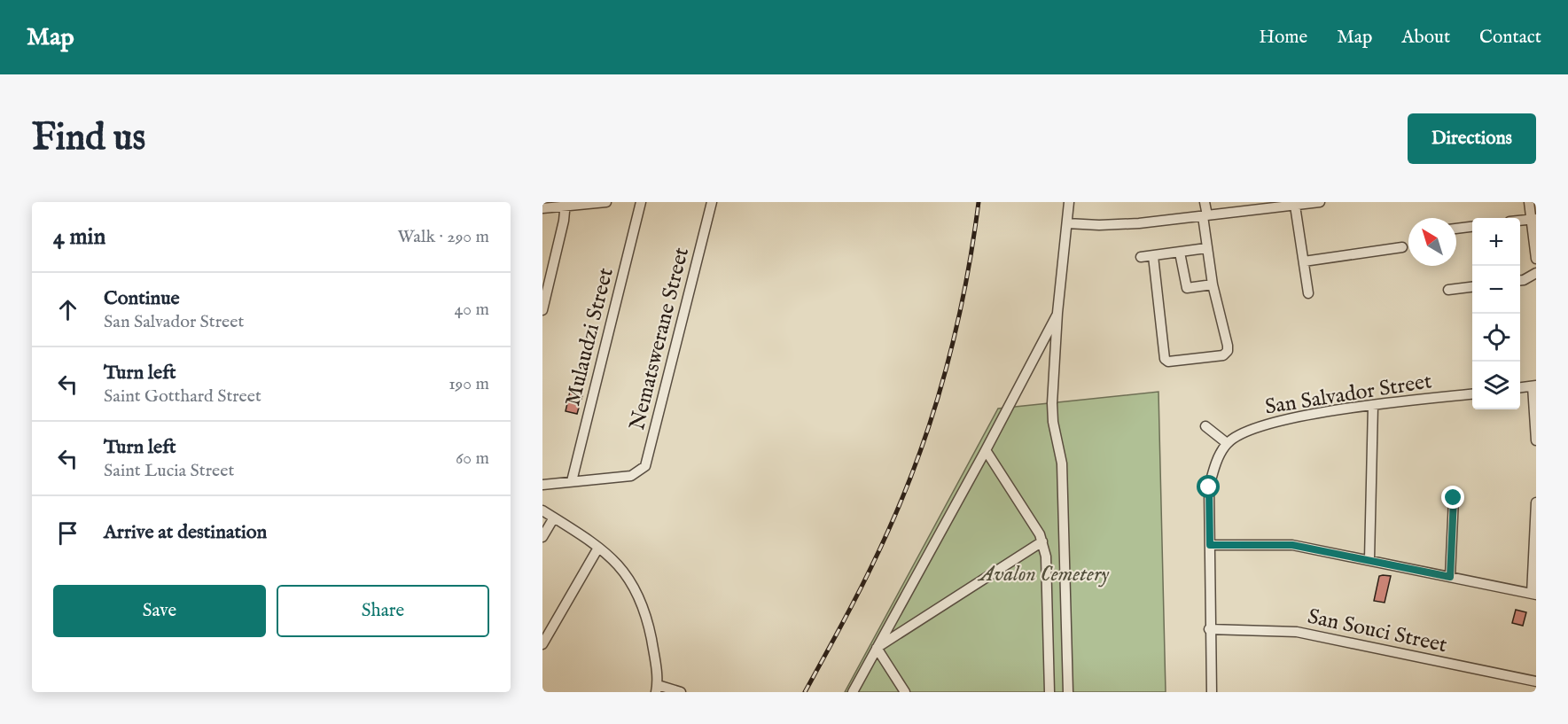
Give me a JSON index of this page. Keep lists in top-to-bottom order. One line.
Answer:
{"streets":{"street":["Mulaudzi Street","Nematswerane Street","San Salvador Street","San Souci Street"]},"crossings":[["Mulaudzi Street","Nematswerane Street"]],"parks":["Avalon Cemetery"],"north":"top left","page":{"header":"Map","nav":["Home","Map","About","Contact"],"buttons":["Directions",["Save","Share"]],"title":"Find us","heading":["4 min","Walk · 290 m"],"map_buttons":["+","−"],"list":[["Continue","San Salvador Street","40 m"],["Turn left","Saint Gotthard Street","190 m"],["Turn left","Saint Lucia Street","60 m"],"Arrive at destination"]}}
